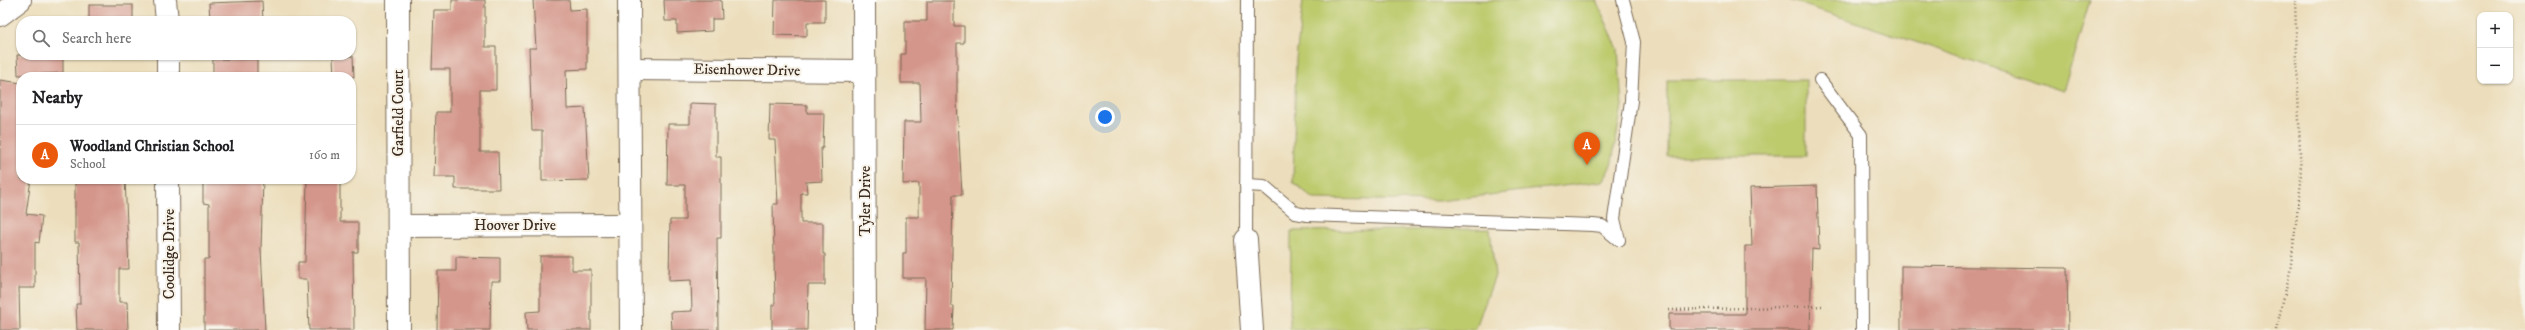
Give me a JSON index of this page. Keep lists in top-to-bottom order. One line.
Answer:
{"streets":{"street":["Eisenhower Drive","Garfield Court","Tyler Drive","Hoover Drive","Coolidge Drive"]},"crossings":[["Eisenhower Drive","Tyler Drive"],["Garfield Court","Hoover Drive"]],"page":{"map_buttons":["+","−"],"search":"Search here","heading":"Nearby","list":[{"mark":"A","name":"Woodland Christian School","note":"School","value":"160 m"}],"pins":"A"}}
